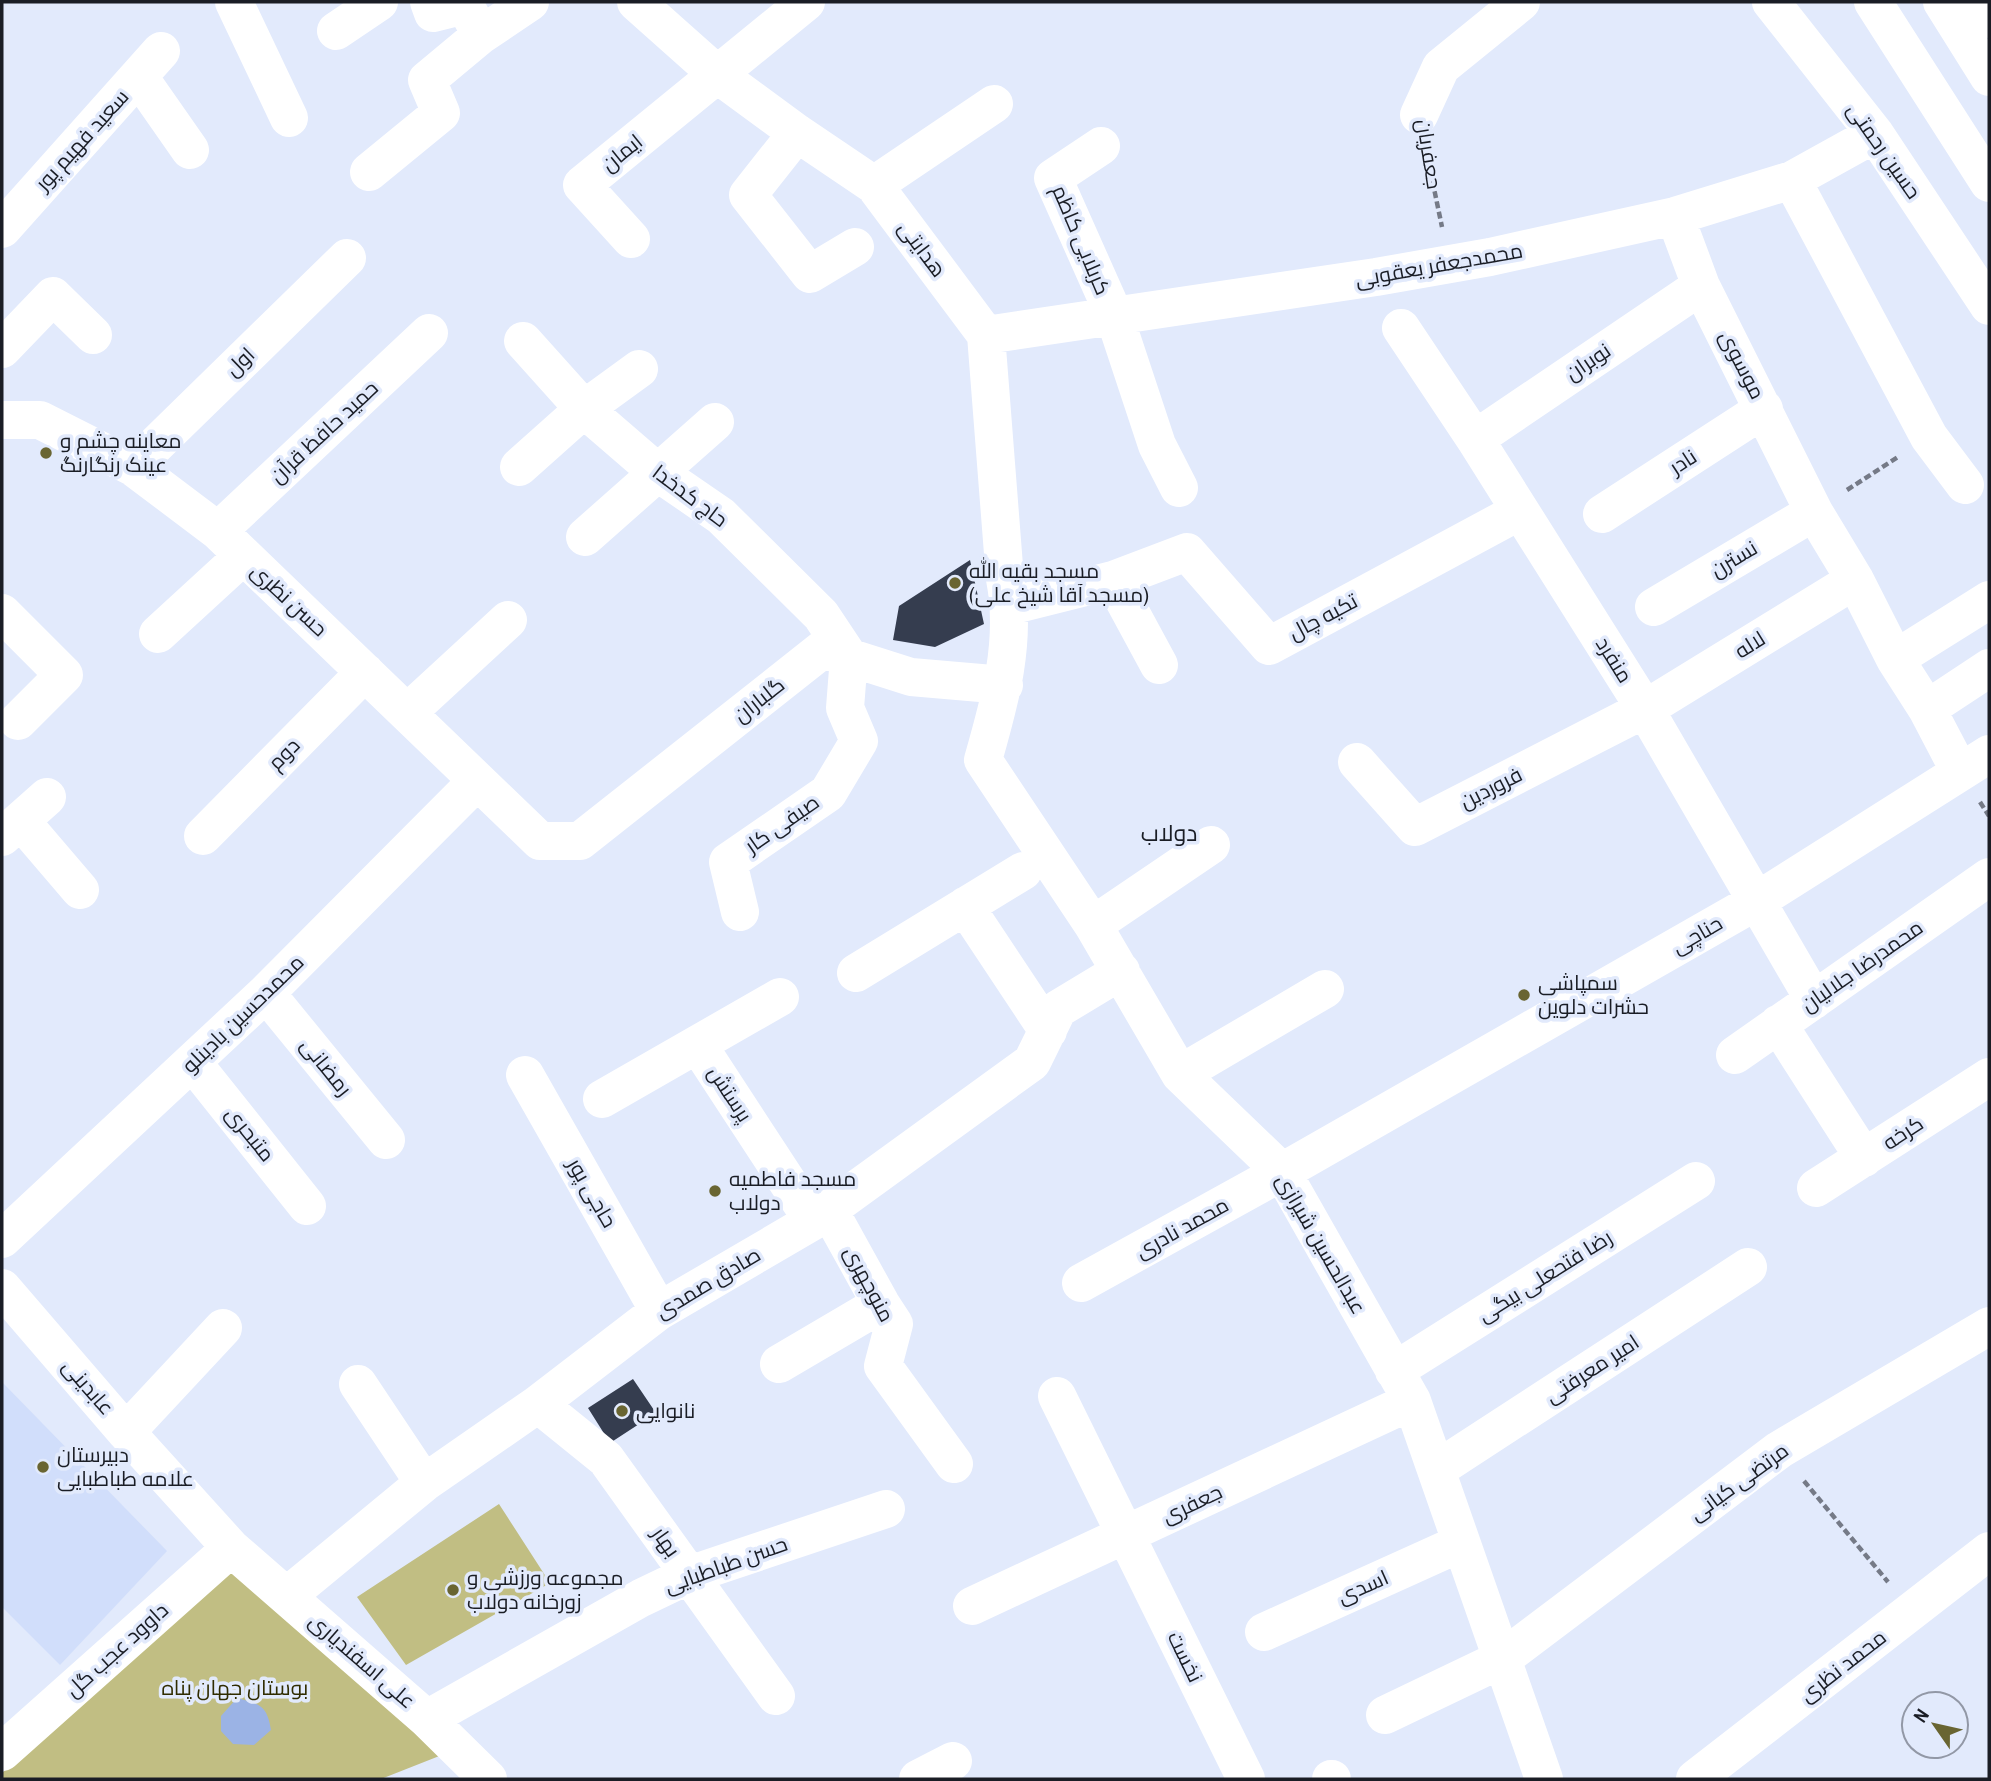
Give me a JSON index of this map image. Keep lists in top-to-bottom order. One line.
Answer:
{"streets":{"main road":["سعید فهیم پور","حسین رحمتی","ایمان","جعفریان","کربلایی کاظم","هدایتی","محمدجعفر یعقوبی","اول","نوبران","موسوی","حمید حافظ قرآن","نادر","حاج کدخدا","نسترن","حسن نظری","تکیه چال","لاله","منفرد","گلباران","دوم","فروردین","صیفی کار","حناچی","محمدرضا جلالیان","محمدحسین بادینلو","رمضانی","پرستش","کرخه","متبحری","حاجی پور","محمد نادری","عبدالحسین شیرازی","رضا فتحعلی بیگی","صادق صمدی","منوچهری","امیر معرفتی","عابدینی","مرتضی کیانی","جعفری","بهار","حسن طباطبایی","اسدی","داوود عجب گل","نخست","علی اسفندیاری","محمد نظری"]},"crossings":[["حسین رحمتی","محمدجعفر یعقوبی"],["ایمان","هدایتی"],["جعفریان","محمدجعفر یعقوبی"],["کربلایی کاظم","محمدجعفر یعقوبی"],["هدایتی","محمدجعفر یعقوبی"],["محمدجعفر یعقوبی","موسوی"],["اول","حسن نظری"],["نوبران","موسوی"],["نوبران","منفرد"],["موسوی","نادر"],["موسوی","نسترن"],["موسوی","لاله"],["موسوی","حناچی"],["حمید حافظ قرآن","حسن نظری"],["حاج کدخدا","گلباران"],["حاج کدخدا","صیفی کار"],["حسن نظری","گلباران"],["حسن نظری","دوم"],["حسن نظری","محمدحسین بادینلو"],["تکیه چال","منفرد"],["تکیه چال","عبدالحسین شیرازی"],["لاله","منفرد"],["لاله","فروردین"],["منفرد","فروردین"],["منفرد","حناچی"],["منفرد","محمدرضا جلالیان"],["گلباران","صیفی کار"],["گلباران","عبدالحسین شیرازی"],["حناچی","محمد نادری"],["حناچی","عبدالحسین شیرازی"],["محمدحسین بادینلو","رمضانی"],["محمدحسین بادینلو","متبحری"],["پرستش","صادق صمدی"],["پرستش","منوچهری"],["حاجی پور","صادق صمدی"],["محمد نادری","عبدالحسین شیرازی"],["عبدالحسین شیرازی","رضا فتحعلی بیگی"],["عبدالحسین شیرازی","صادق صمدی"],["عبدالحسین شیرازی","امیر معرفتی"],["عبدالحسین شیرازی","مرتضی کیانی"],["عبدالحسین شیرازی","جعفری"],["عبدالحسین شیرازی","اسدی"],["رضا فتحعلی بیگی","جعفری"],["صادق صمدی","منوچهری"],["صادق صمدی","بهار"],["صادق صمدی","علی اسفندیاری"],["عابدینی","داوود عجب گل"],["عابدینی","علی اسفندیاری"],["جعفری","نخست"],["بهار","حسن طباطبایی"],["حسن طباطبایی","علی اسفندیاری"],["داوود عجب گل","علی اسفندیاری"]],"districts":["دولاب"],"parks":["بوستان جهان پناه"],"places":["معاینه چشم و عینک رنگارنگ","مسجد بقیه الله (مسجد آقا شیخ علی)","سمپاشی حشرات دلوین","مسجد فاطمیه دولاب","نانوایی","دبیرستان علامه طباطبایی","مجموعه ورزشی و زورخانه دولاب"],"north":"top left"}
